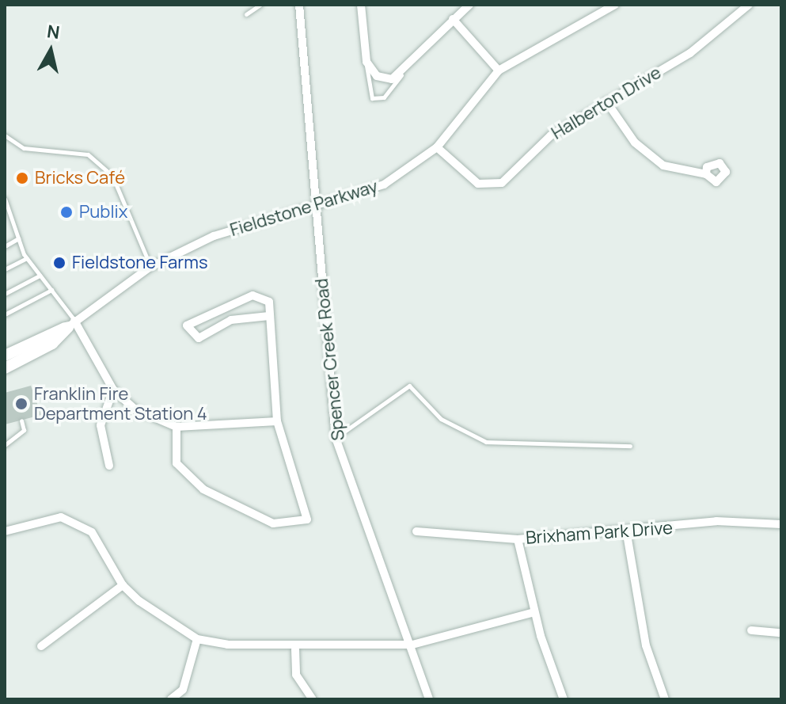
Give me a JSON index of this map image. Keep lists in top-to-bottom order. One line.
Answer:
{"streets":{"street":["Halberton Drive","Fieldstone Parkway","Spencer Creek Road","Brixham Park Drive"]},"crossings":[["Halberton Drive","Fieldstone Parkway"],["Fieldstone Parkway","Spencer Creek Road"]],"places":["Bricks Café","Publix","Fieldstone Farms","Franklin Fire Department Station 4"],"north":"top"}
